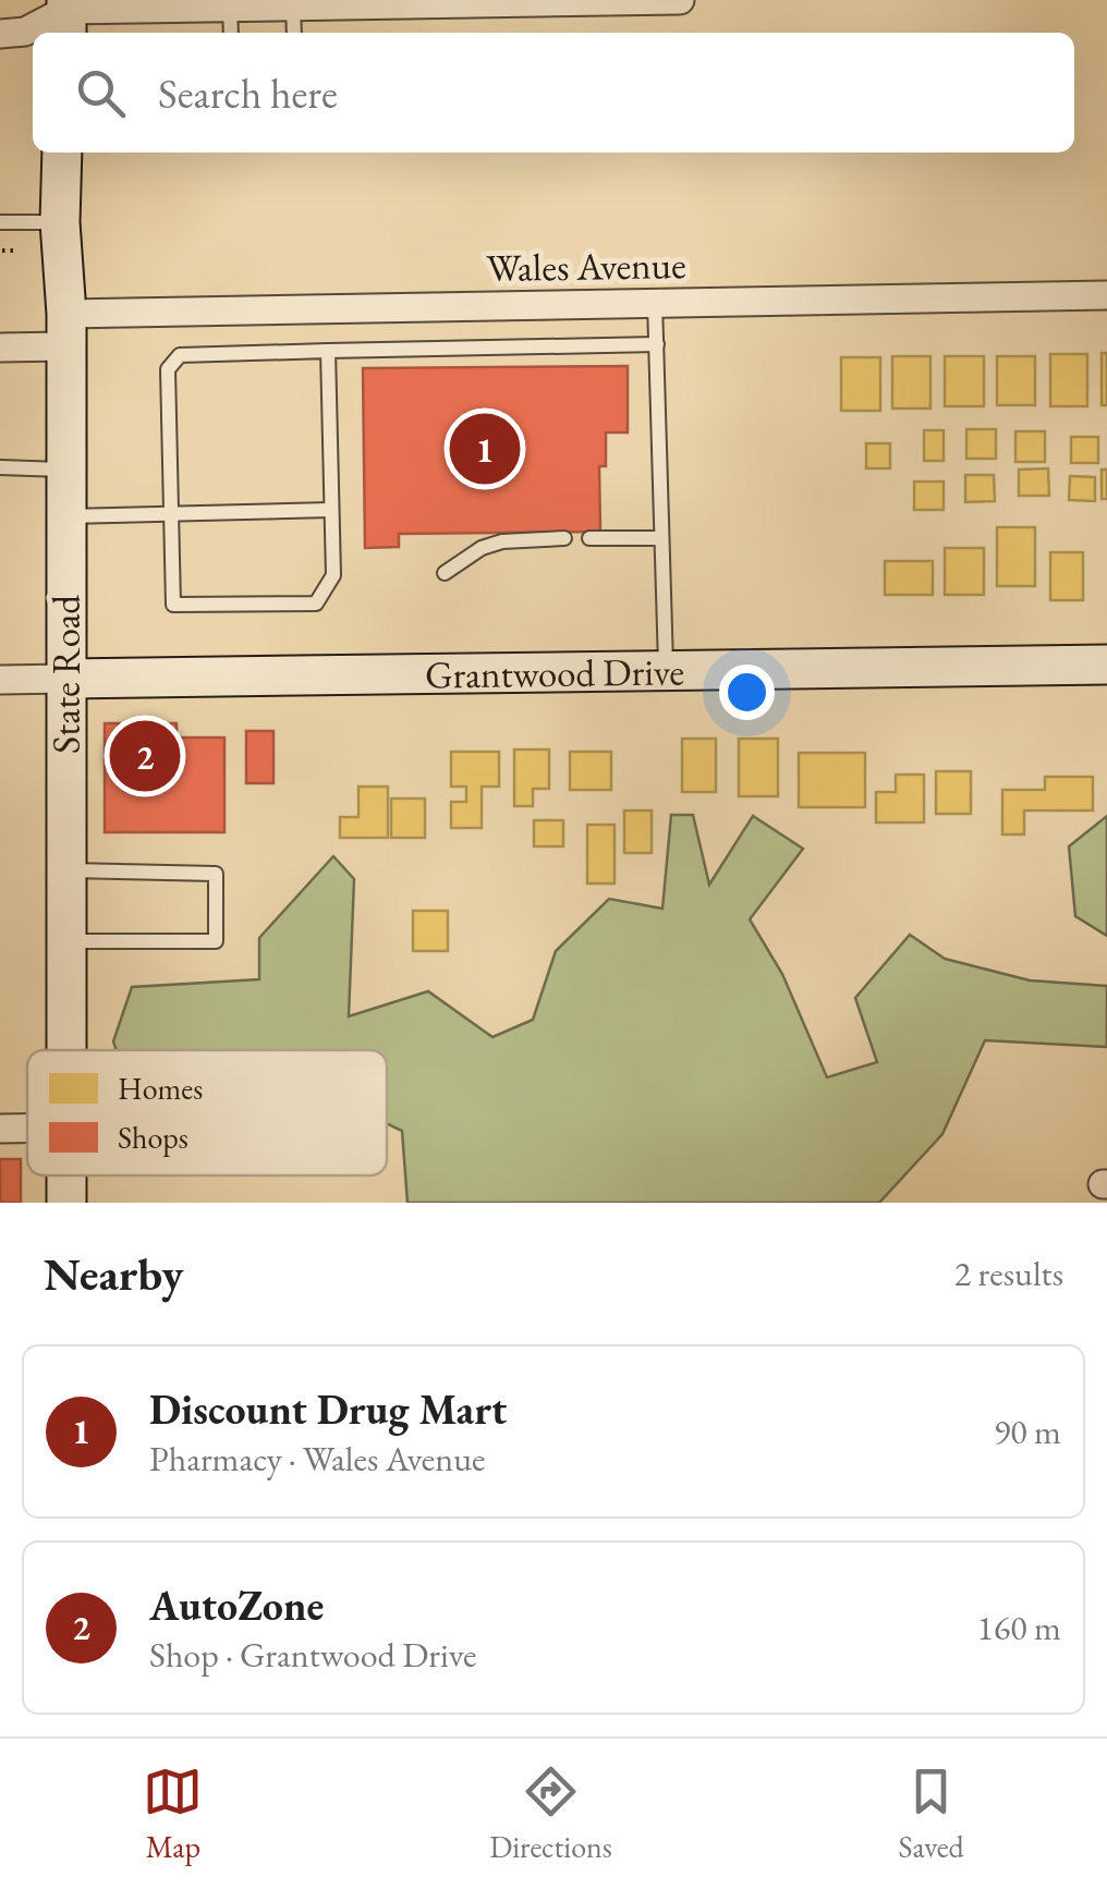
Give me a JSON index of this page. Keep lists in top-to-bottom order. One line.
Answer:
{"streets":{"main road":["Grantwood Drive","State Road"],"street":["Wales Avenue"]},"crossings":[["Wales Avenue","State Road"],["Grantwood Drive","State Road"]],"legend":["Homes","Shops"],"page":{"search":"Search here","pins":["1","2"],"heading":["Nearby","2 results"],"list":[{"mark":"1","name":"Discount Drug Mart","note":"Pharmacy · Wales Avenue","value":"90 m"},{"mark":"2","name":"AutoZone","note":"Shop · Grantwood Drive","value":"160 m"}],"nav":["Map","Directions","Saved"]}}
